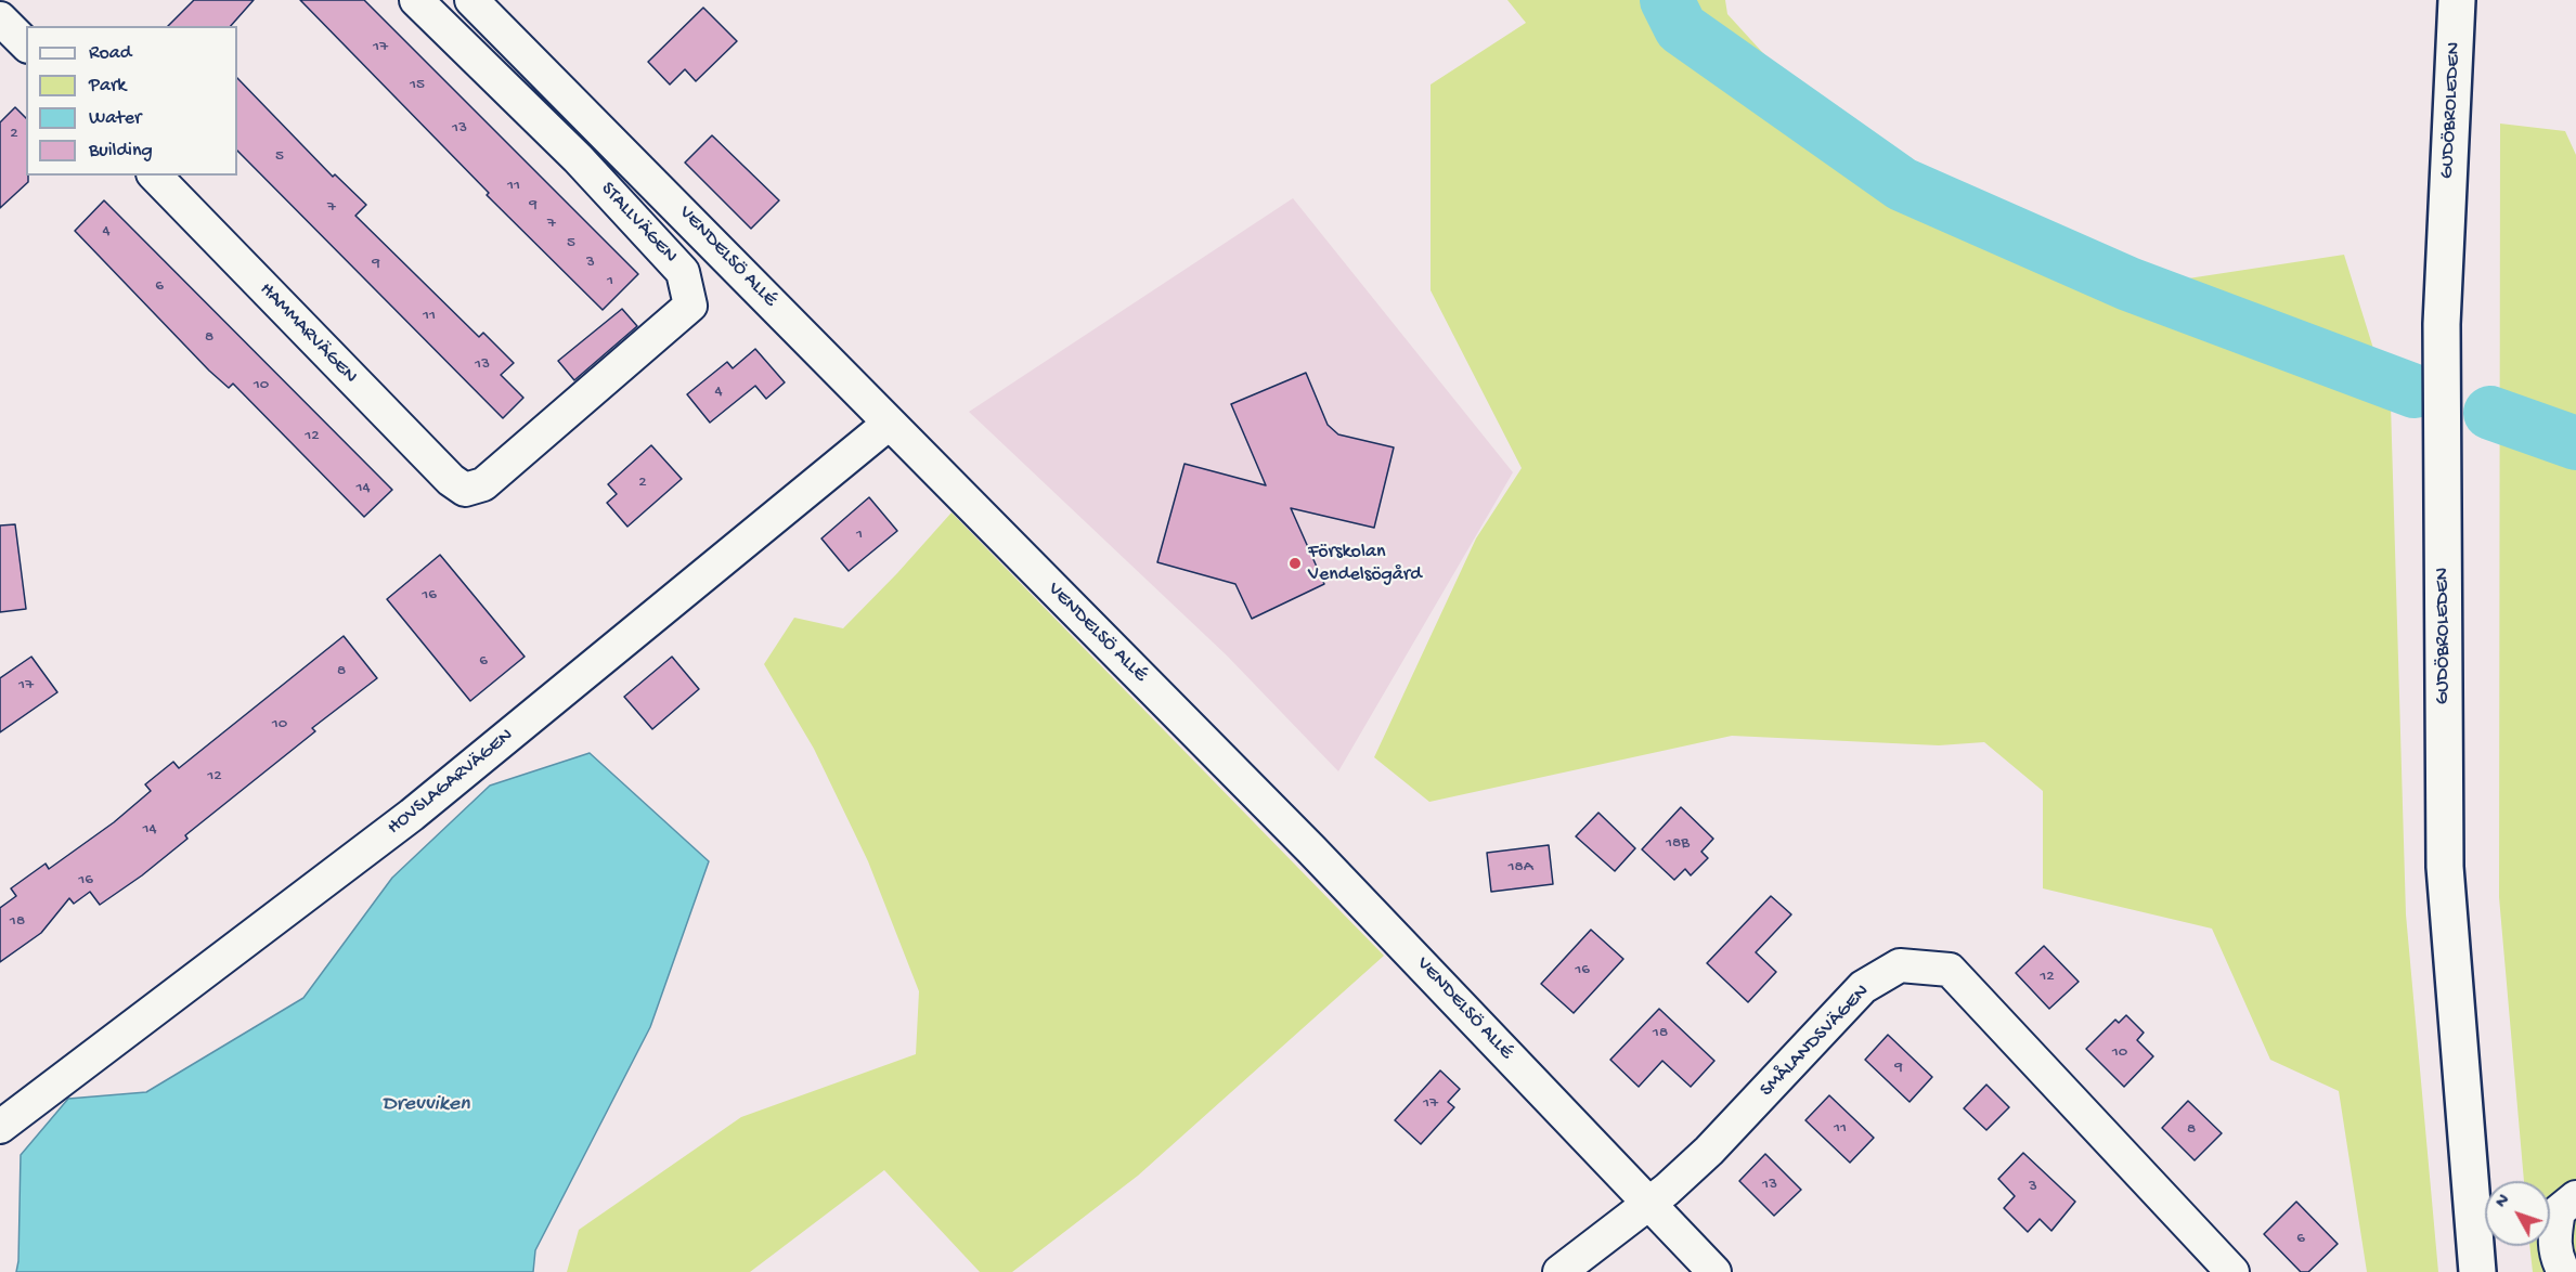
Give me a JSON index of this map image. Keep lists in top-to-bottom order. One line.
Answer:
{"streets":{"main road":["GUDÖBROLEDEN"],"street":["STALLVÄGEN","VENDELSÖ ALLÉ","HAMMARVÄGEN","HOVSLAGARVÄGEN","SMÅLANDSVÄGEN"]},"crossings":[["STALLVÄGEN","HAMMARVÄGEN"],["VENDELSÖ ALLÉ","HOVSLAGARVÄGEN"],["VENDELSÖ ALLÉ","SMÅLANDSVÄGEN"]],"water":["Drevviken"],"places":["Förskolan Vendelsögård"],"house_numbers":["17","15","13","2","5","11","9","7","7","4","5","3","9","1","6","11","8","13","10","4","12","2","14","1","16","6","8","17","10","12","14","18B","18A","16","18","16","12","18","10","9","17","11","8","13","3","6"],"legend":["Road","Park","Water","Building"],"north":"top left"}
